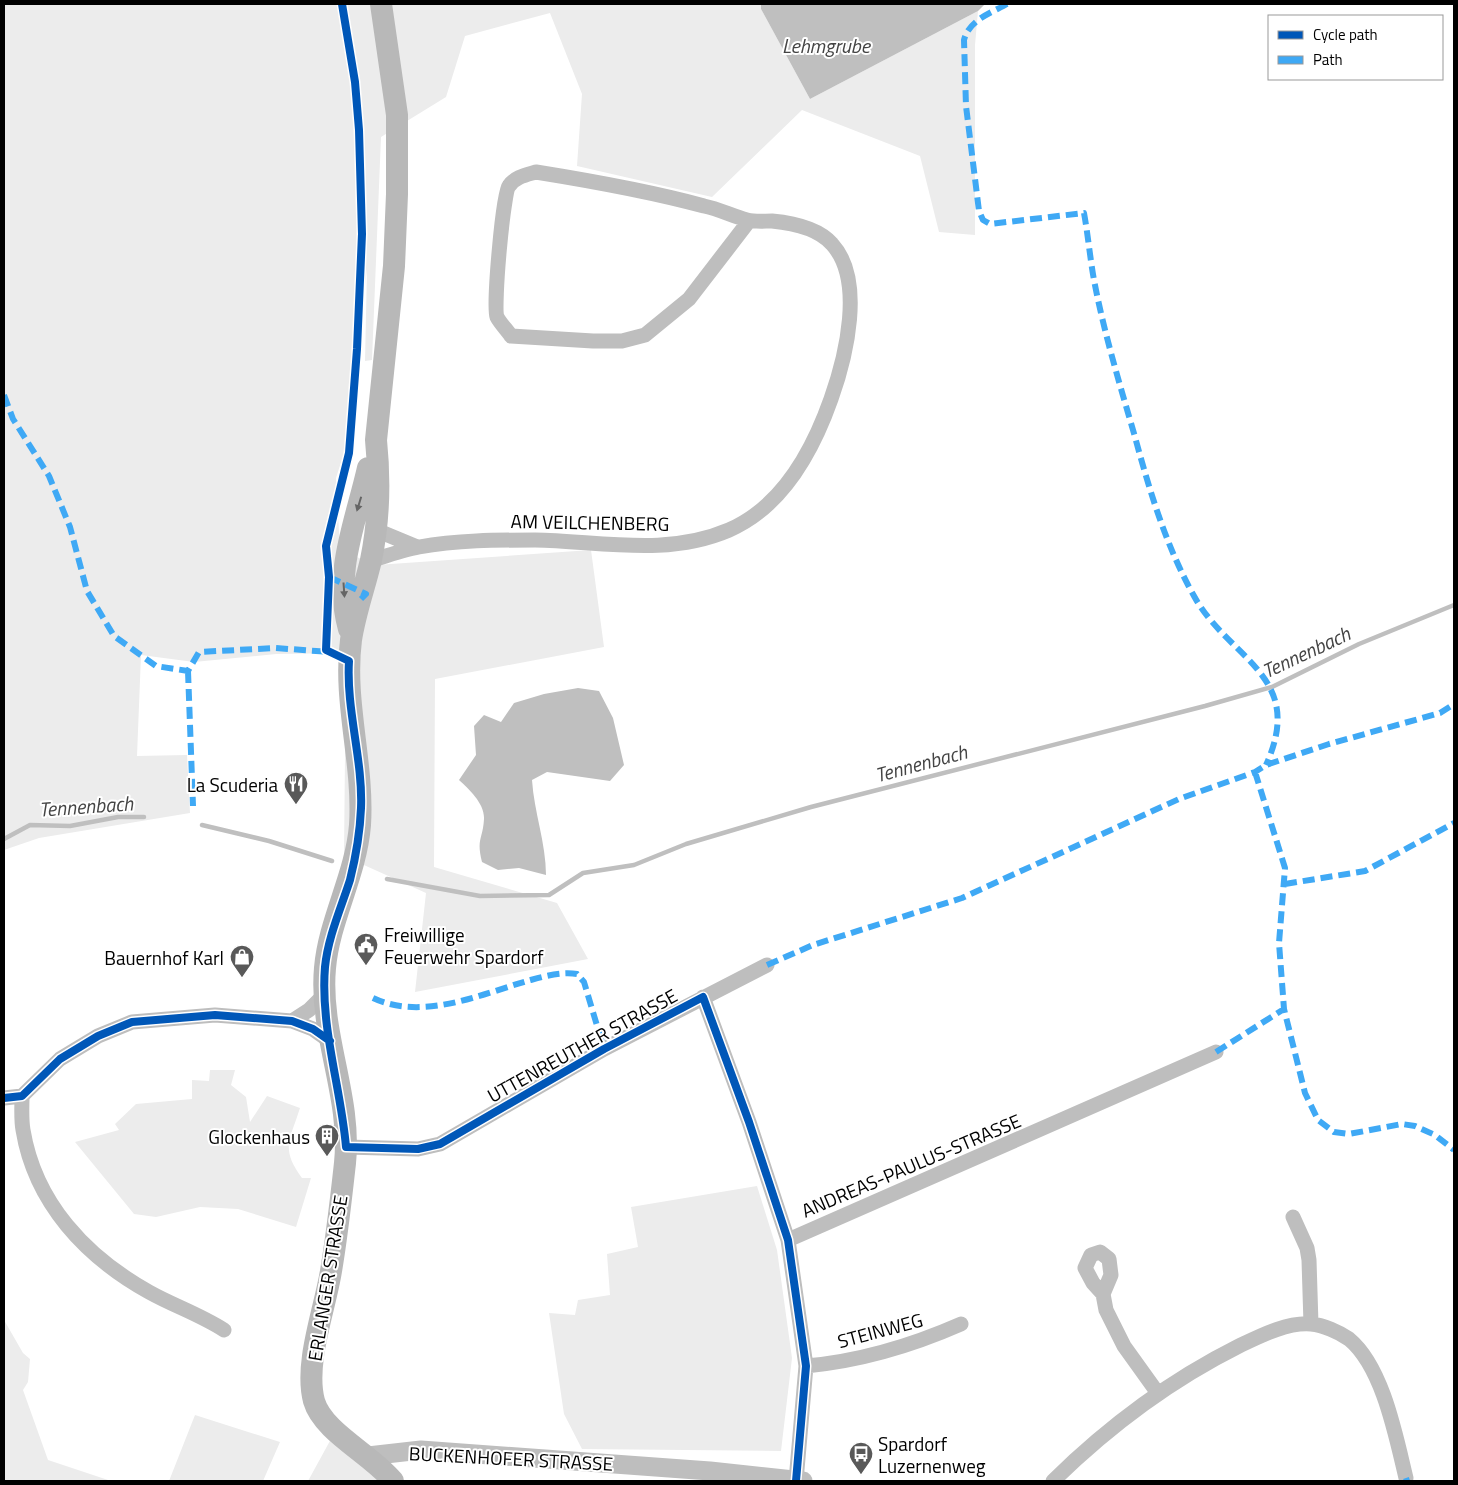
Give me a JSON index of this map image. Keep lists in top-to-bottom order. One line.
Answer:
{"streets":{"main road":["ERLANGER STRASSE"],"street":["AM VEILCHENBERG","UTTENREUTHER STRASSE","ANDREAS-PAULUS-STRASSE","STEINWEG","BUCKENHOFER STRASSE"]},"crossings":[["UTTENREUTHER STRASSE","ANDREAS-PAULUS-STRASSE"],["UTTENREUTHER STRASSE","ERLANGER STRASSE"],["ANDREAS-PAULUS-STRASSE","STEINWEG"],["ANDREAS-PAULUS-STRASSE","BUCKENHOFER STRASSE"],["ERLANGER STRASSE","BUCKENHOFER STRASSE"]],"water":["Lehmgrube","Tennenbach"],"places":{"restaurant":["La Scuderia"],"public building":["Freiwillige Feuerwehr Spardorf"],"shop":["Bauernhof Karl"],"building":["Glockenhaus"],"bus stop":["Spardorf Luzernenweg"]},"legend":["Cycle path","Path"]}
